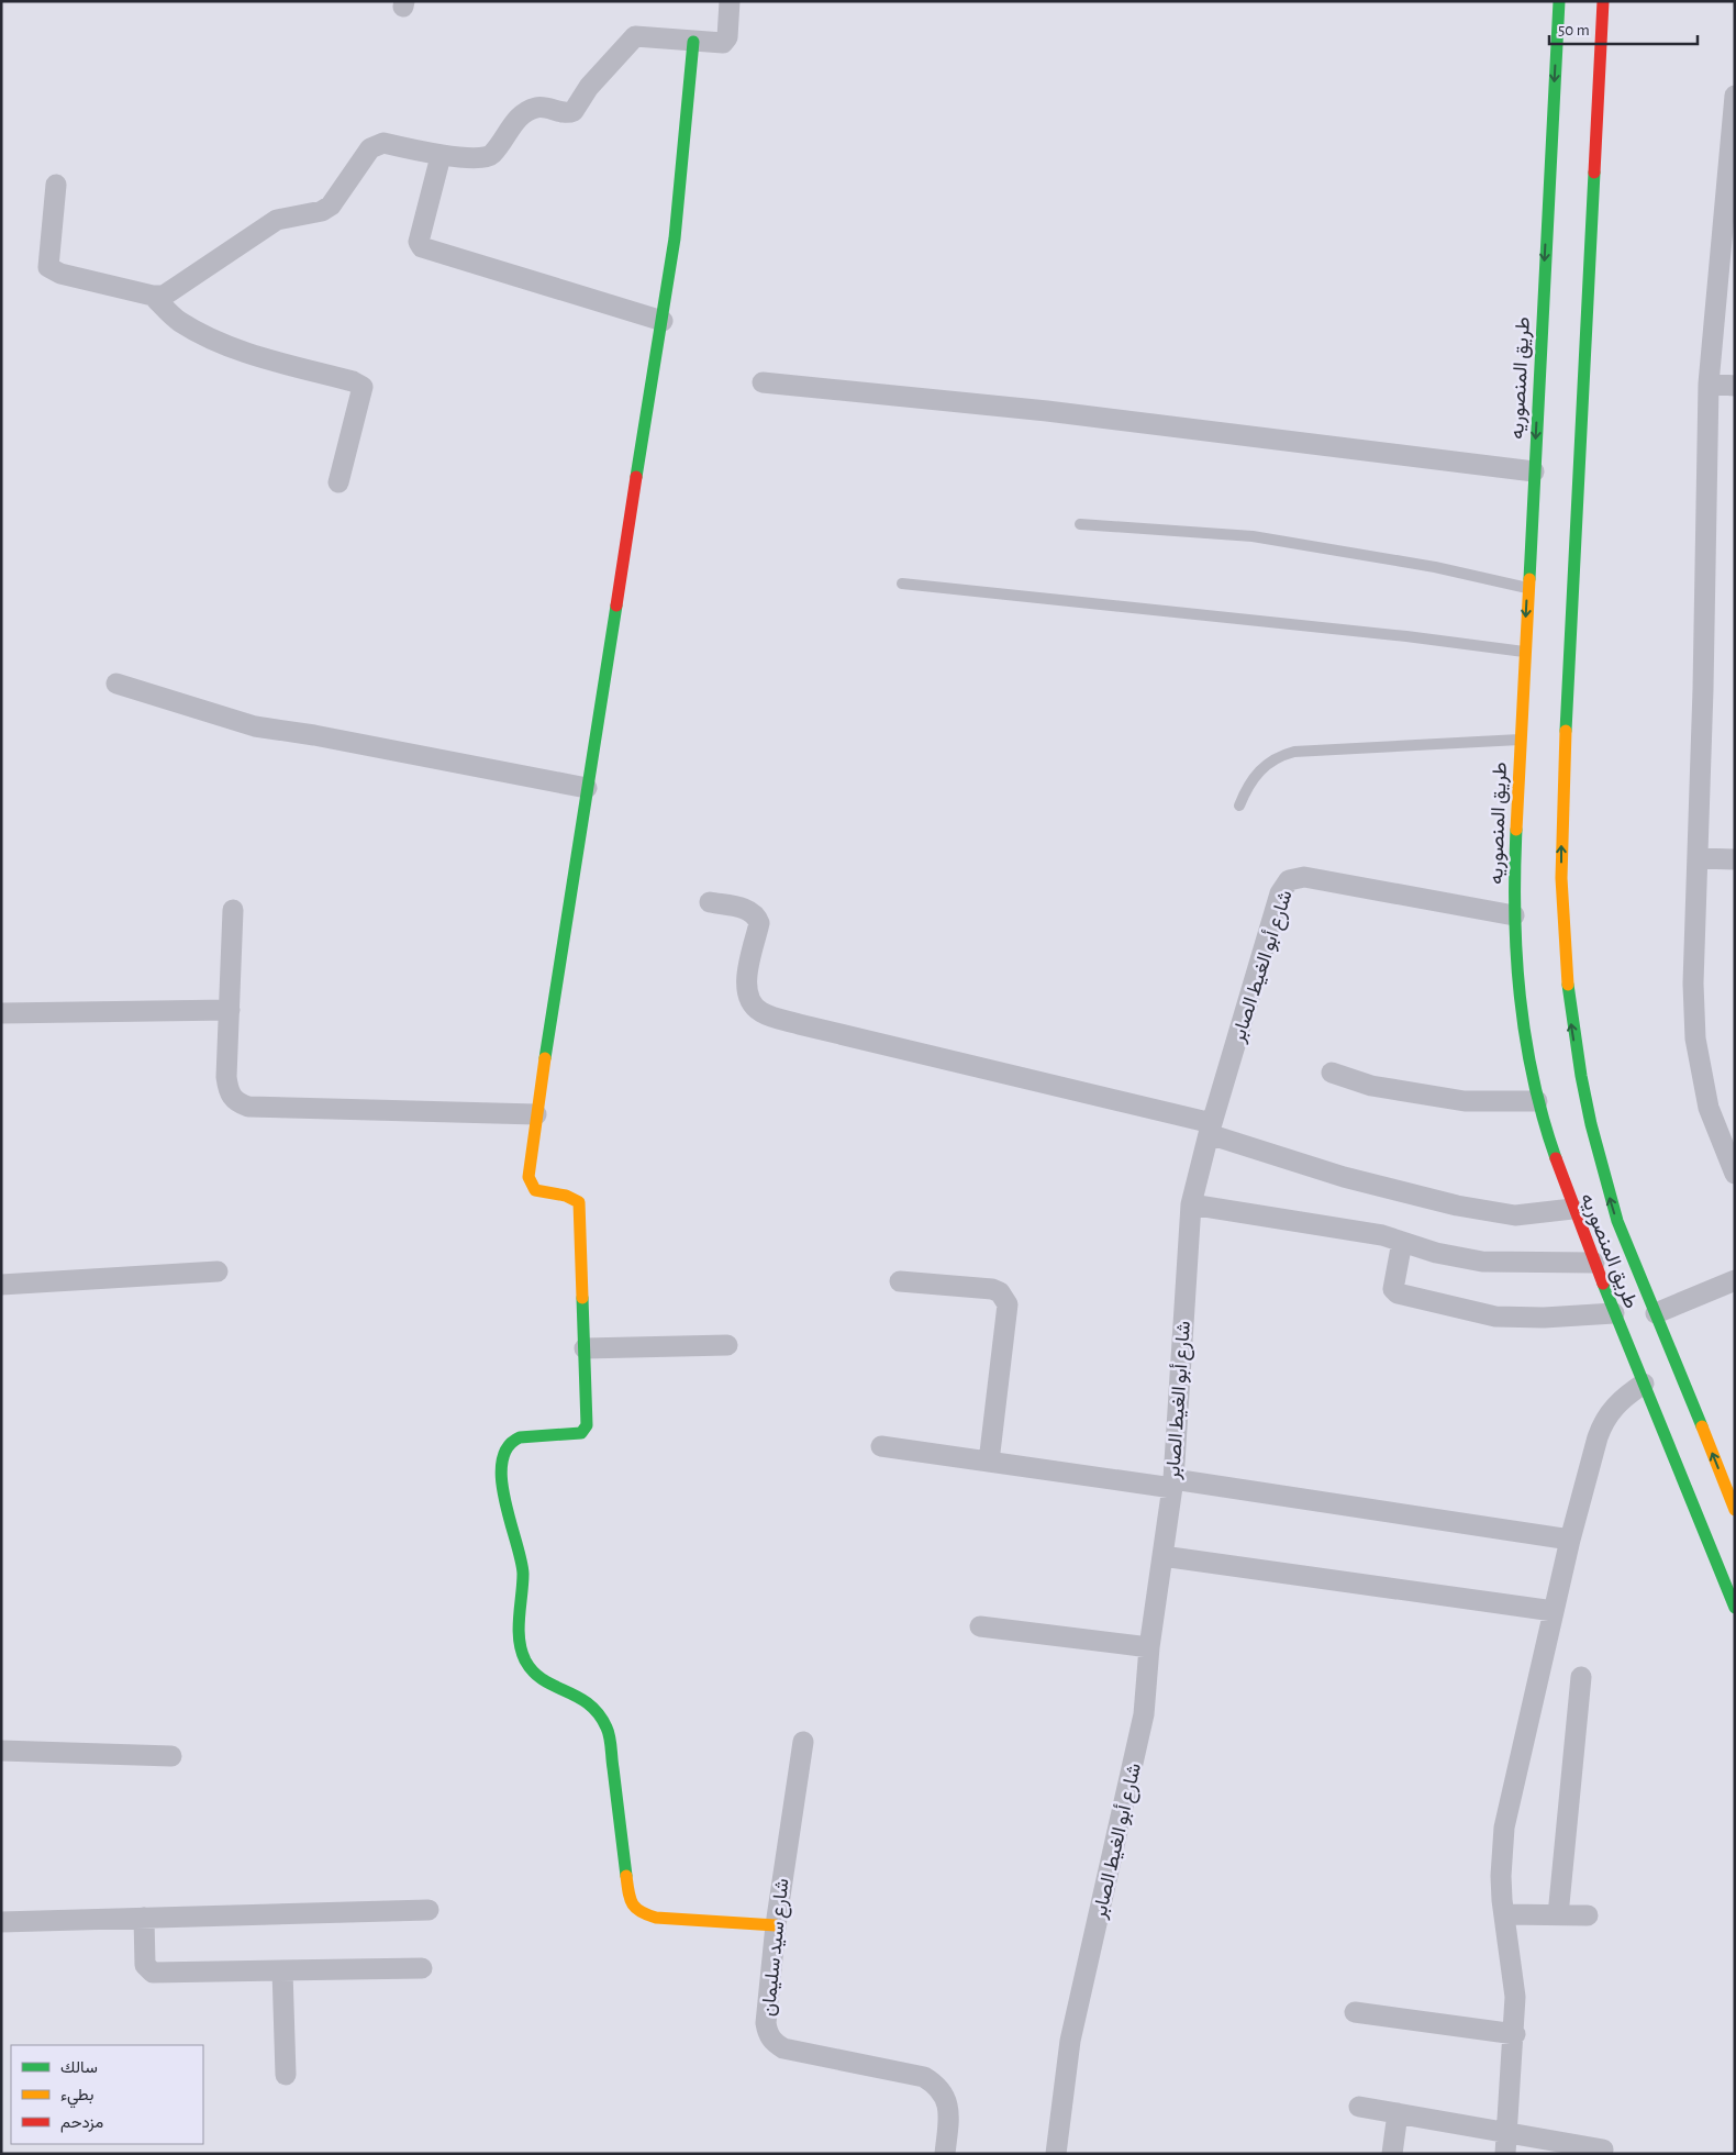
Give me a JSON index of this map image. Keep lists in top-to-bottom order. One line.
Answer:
{"streets":{"main road":["طريق المنصوريه"],"street":["شارع أبو الغيط الصابر","شارع سيد سليمان"]},"crossings":[["طريق المنصوريه","شارع أبو الغيط الصابر"]],"legend":["سالك","بطيء","مزدحم"],"scale_bar":"50 m"}
